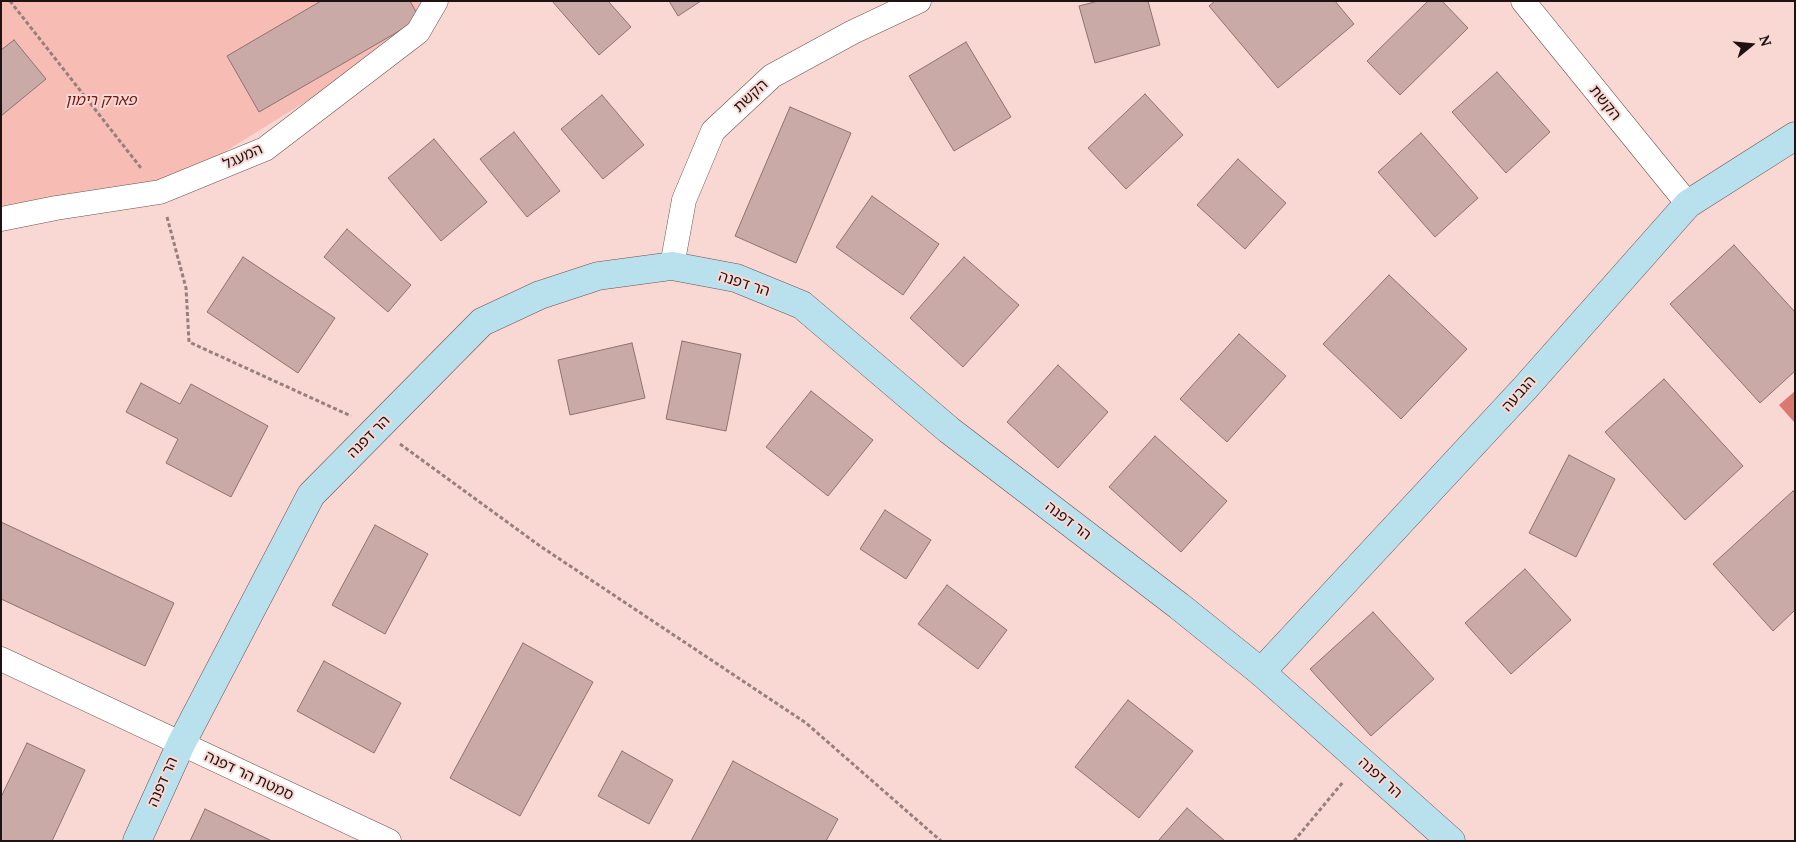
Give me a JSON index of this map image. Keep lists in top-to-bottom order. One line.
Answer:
{"streets":{"street":["הקשת","המעגל","הר דפנה","הגבעה","סמטת הר דפנה"]},"crossings":[["הקשת","הר דפנה"],["הקשת","הגבעה"],["הר דפנה","הגבעה"],["הר דפנה","סמטת הר דפנה"]],"parks":["פארק רימון"],"north":"right"}
